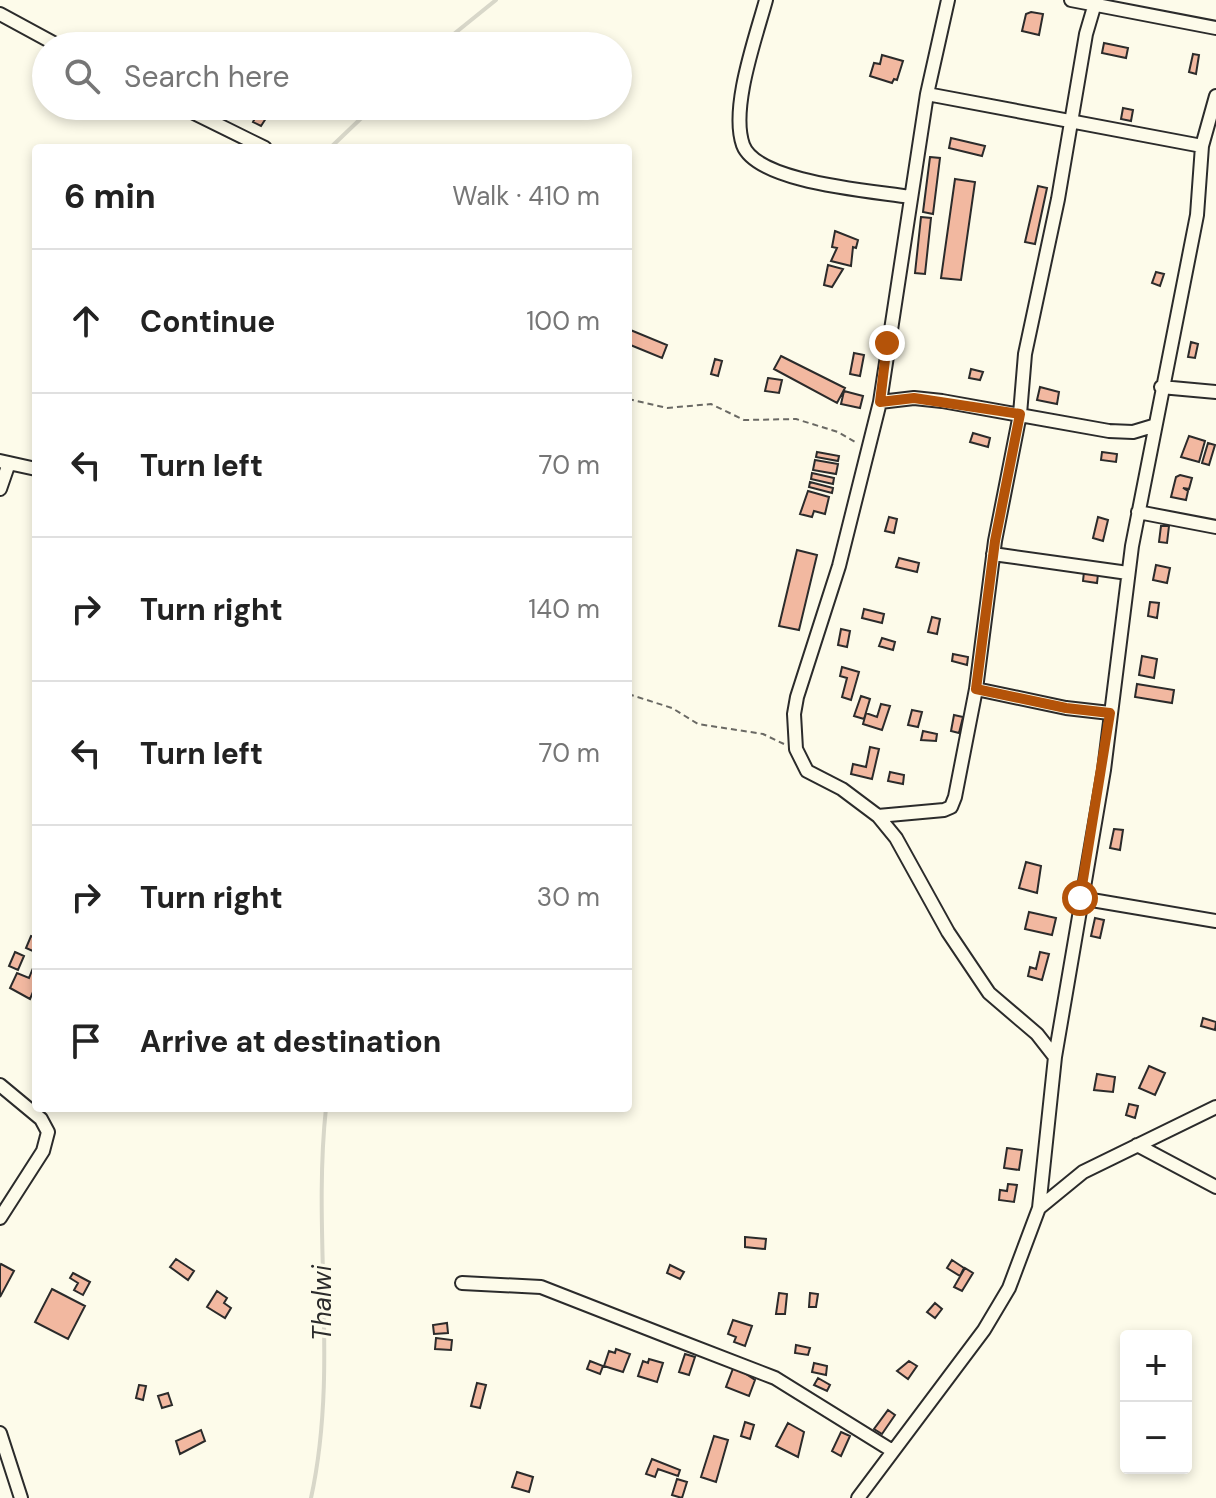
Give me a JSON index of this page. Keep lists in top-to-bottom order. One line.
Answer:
{"water":["Thalwi"],"page":{"search":"Search here","heading":["6 min","Walk · 410 m"],"list":[["Continue","100 m"],["Turn left","70 m"],["Turn right","140 m"],["Turn left","70 m"],["Turn right","30 m"],"Arrive at destination"],"map_buttons":["+","−"]}}
